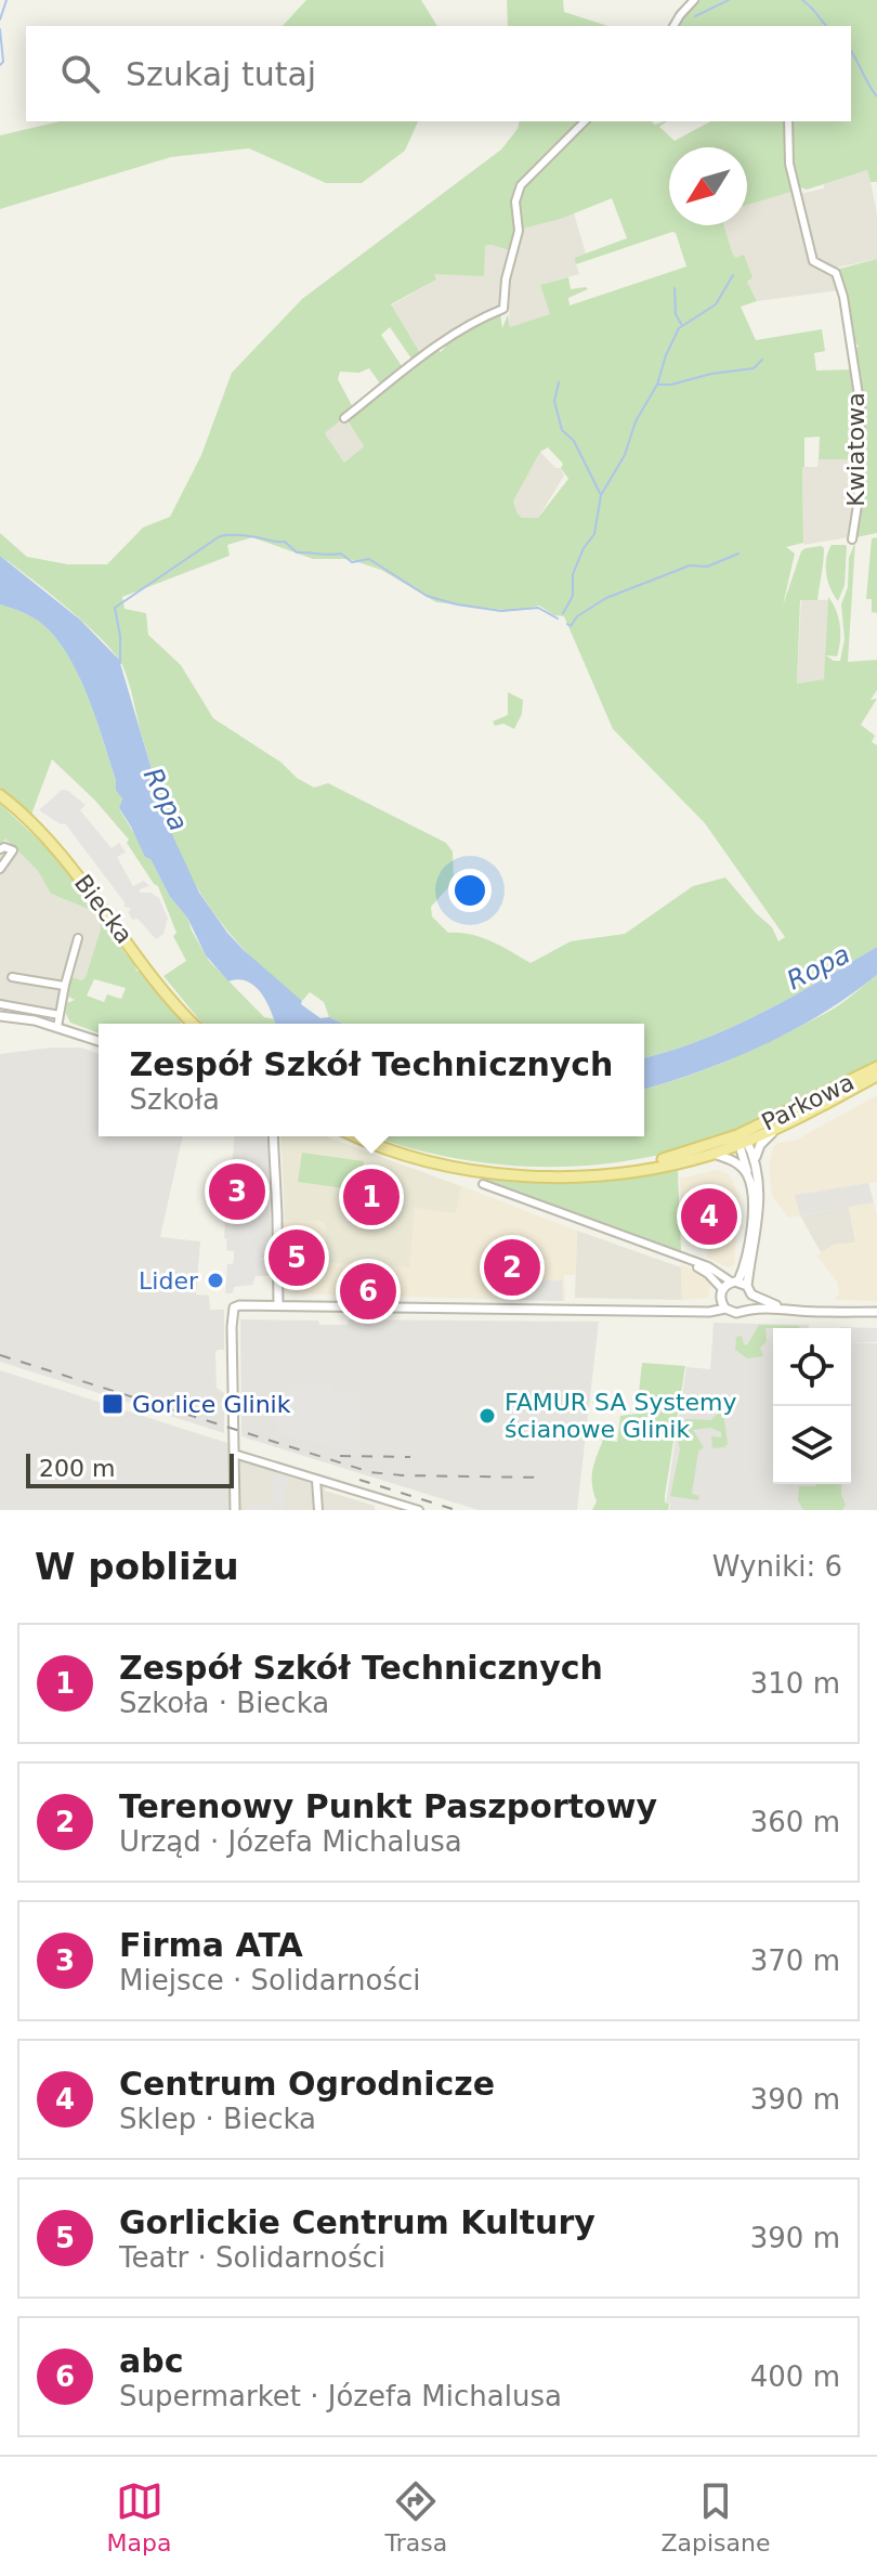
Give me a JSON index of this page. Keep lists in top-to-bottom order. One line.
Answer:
{"streets":{"main road":["Biecka","Parkowa"],"street":["Kwiatowa"]},"water":["Ropa"],"places":{"other":["Lider","FAMUR SA Systemy ścianowe Glinik"],"transit":["Gorlice Glinik"]},"scale_bar":"200 m","north":"bottom left","page":{"search":"Szukaj tutaj","popup":["Zespół Szkół Technicznych","Szkoła"],"pins":["3","1","4","5","2","6"],"scale":"200 m","heading":["W pobliżu","Wyniki: 6"],"list":[{"mark":"1","name":"Zespół Szkół Technicznych","note":"Szkoła · Biecka","value":"310 m"},{"mark":"2","name":"Terenowy Punkt Paszportowy","note":"Urząd · Józefa Michalusa","value":"360 m"},{"mark":"3","name":"Firma ATA","note":"Miejsce · Solidarności","value":"370 m"},{"mark":"4","name":"Centrum Ogrodnicze","note":"Sklep · Biecka","value":"390 m"},{"mark":"5","name":"Gorlickie Centrum Kultury","note":"Teatr · Solidarności","value":"390 m"},{"mark":"6","name":"abc","note":"Supermarket · Józefa Michalusa","value":"400 m"}],"nav":["Mapa","Trasa","Zapisane"]}}
